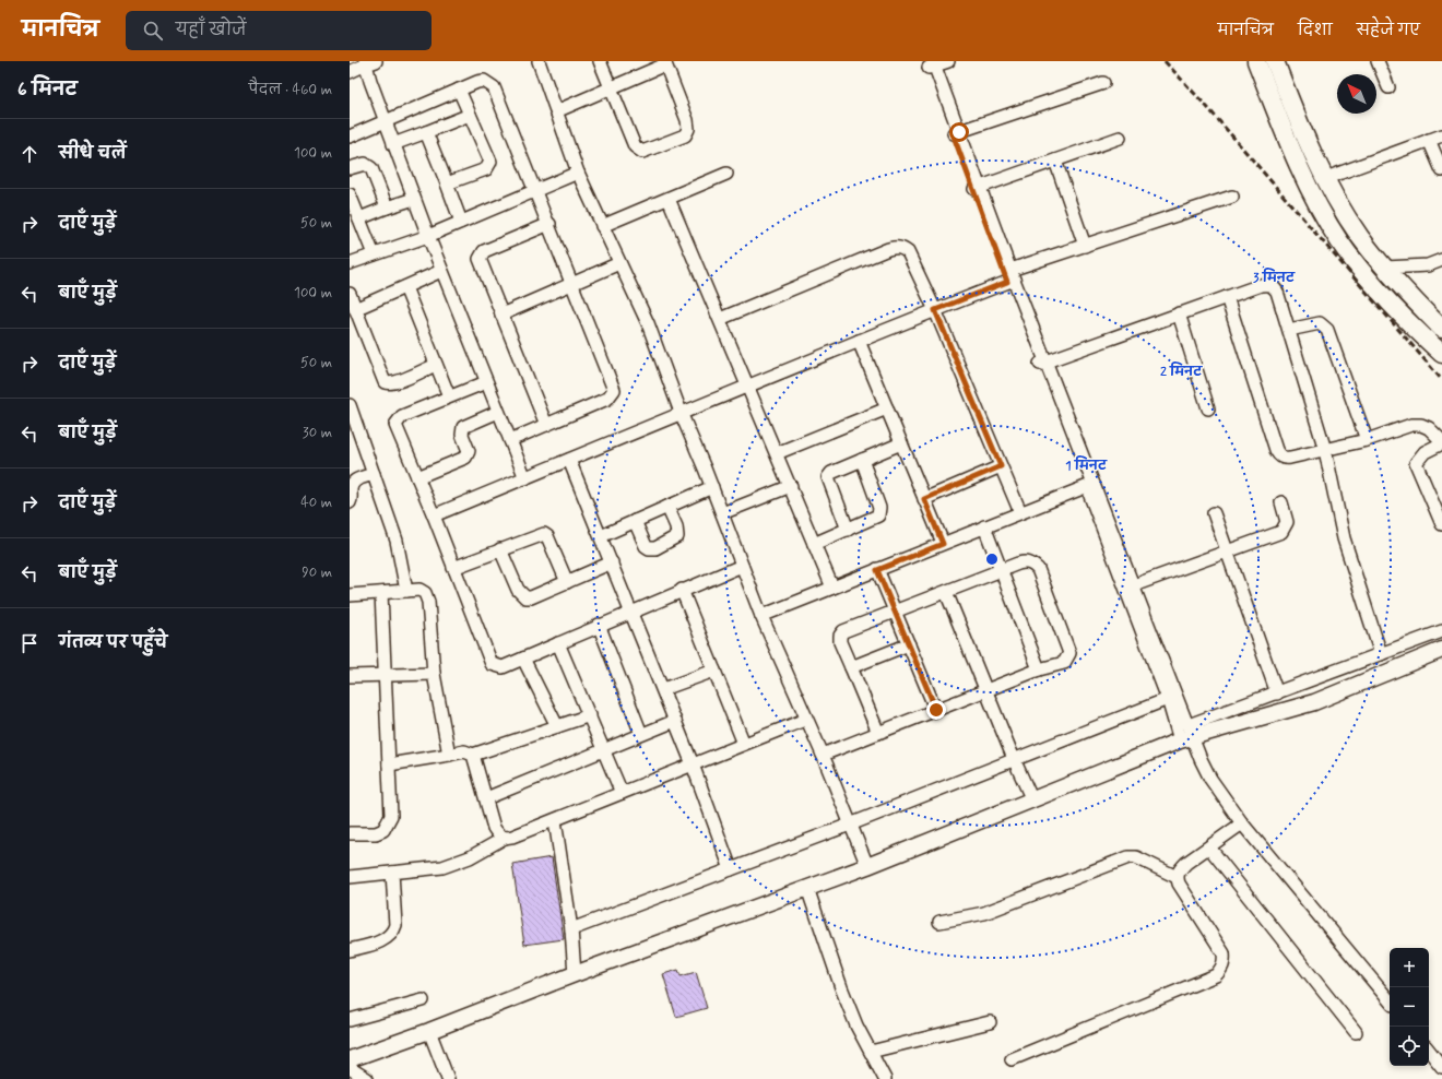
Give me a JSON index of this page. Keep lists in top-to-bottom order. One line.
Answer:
{"north":"top left","page":{"header":"मानचित्र","search":"यहाँ खोजें","nav":["मानचित्र","दिशा","सहेजे गए"],"heading":["6 मिनट","पैदल · 460 m"],"list":[["सीधे चलें","100 m"],["दाएँ मुड़ें","50 m"],["बाएँ मुड़ें","100 m"],["दाएँ मुड़ें","50 m"],["बाएँ मुड़ें","30 m"],["दाएँ मुड़ें","40 m"],["बाएँ मुड़ें","90 m"],"गंतव्य पर पहुँचे"],"map_buttons":["+","−"]},"rings":["3 मिनट","2 मिनट","1 मिनट"]}
